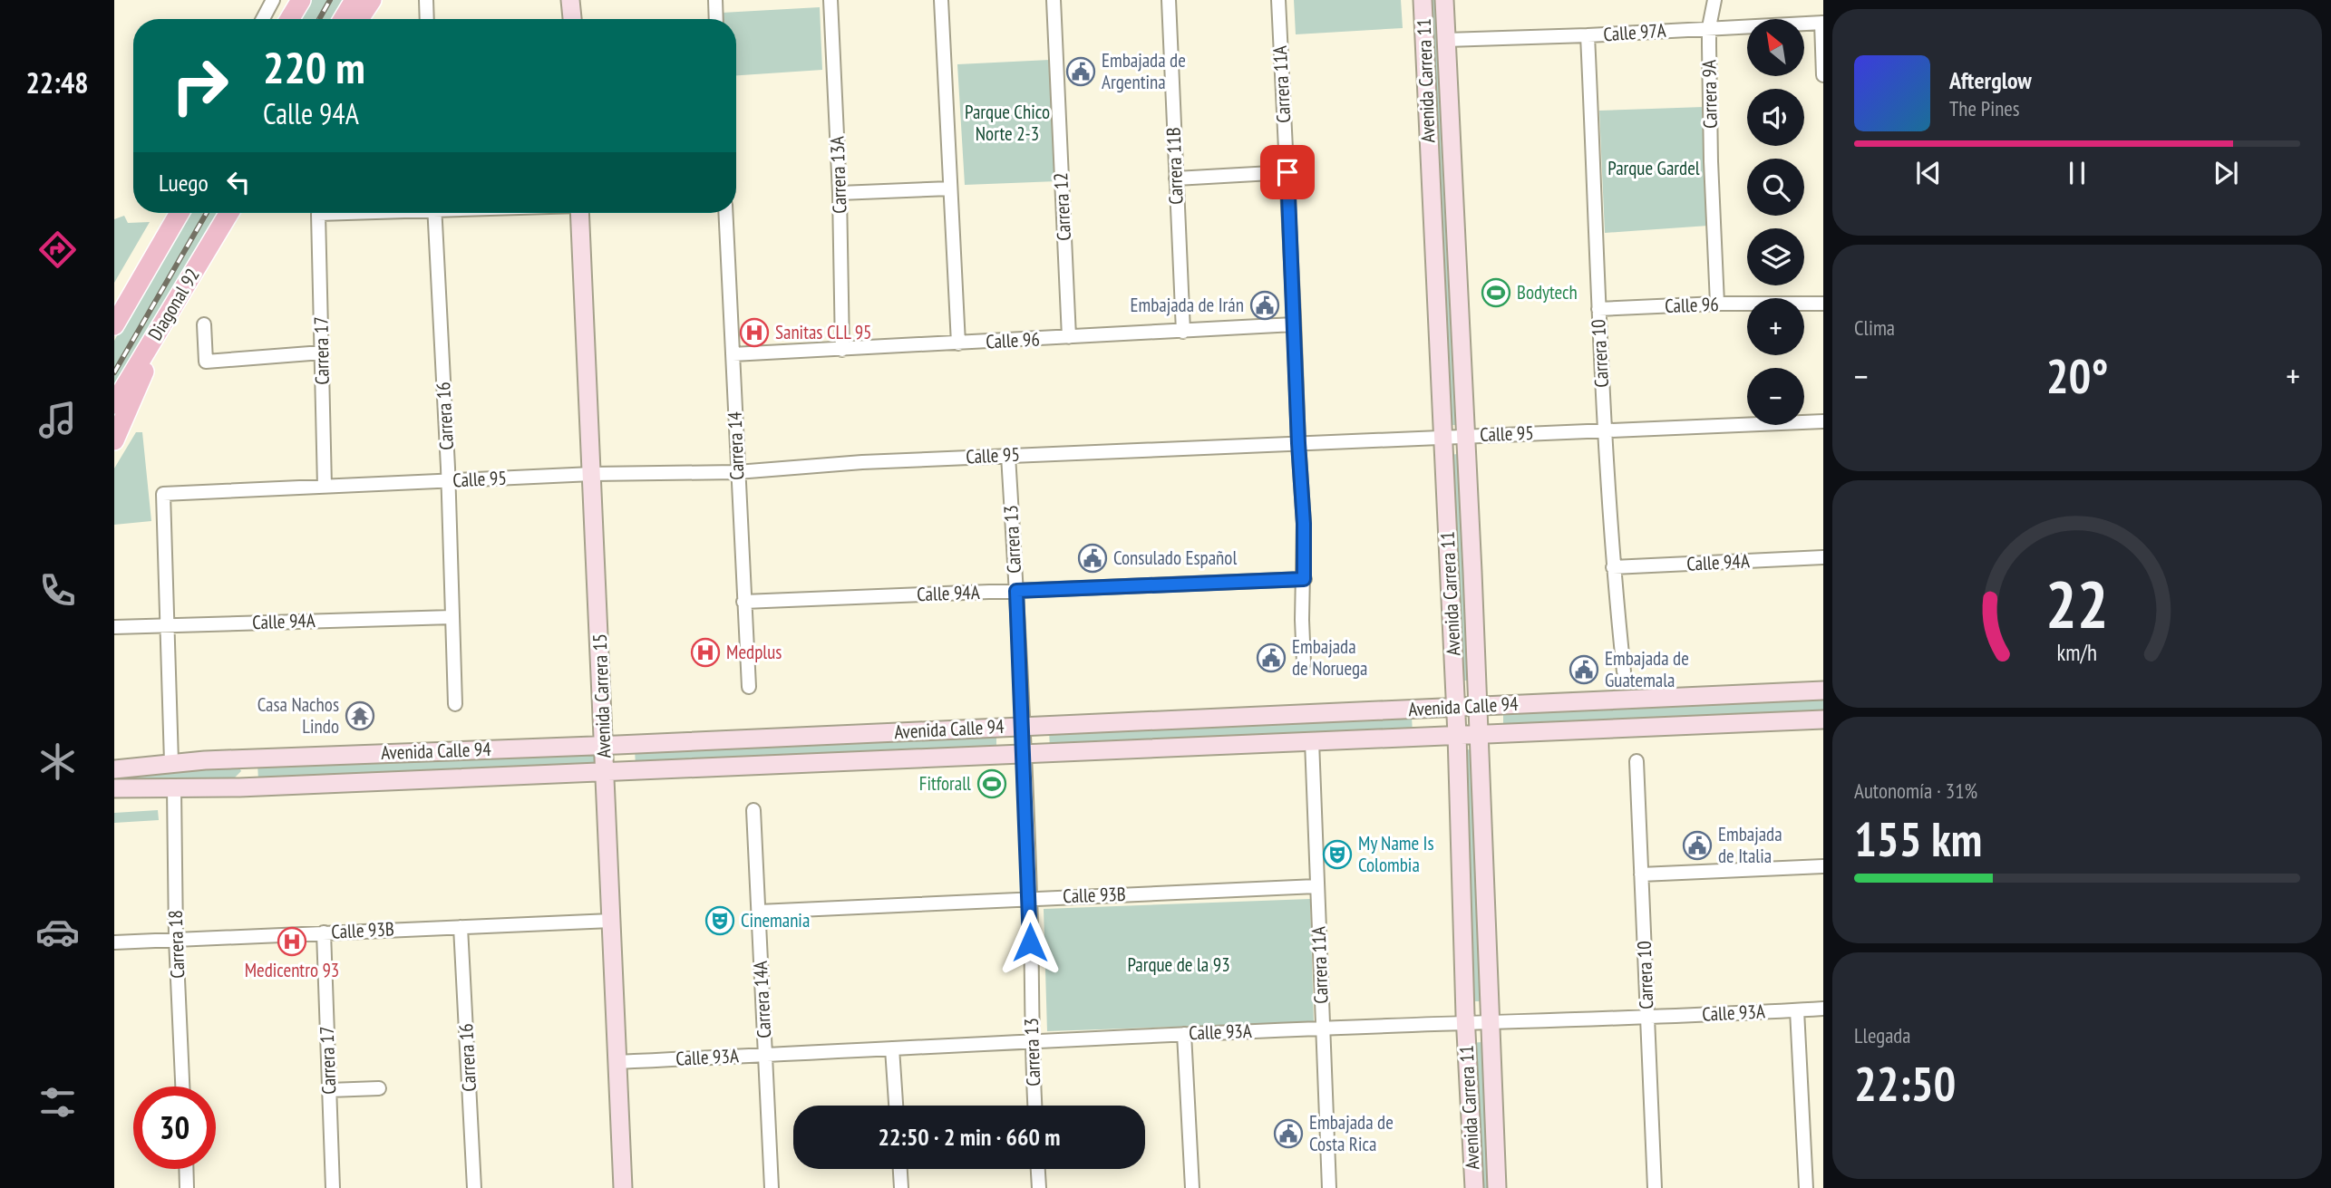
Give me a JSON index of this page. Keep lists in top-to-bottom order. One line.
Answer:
{"streets":{"main road":["Avenida Carrera 11","Diagonal 92","Avenida Carrera 15","Avenida Calle 94"],"street":["Calle 97A","Carrera 11A","Carrera 9A","Carrera 11B","Carrera 13A","Carrera 12","Calle 96","Carrera 17","Carrera 10","Carrera 16","Calle 95","Carrera 14","Carrera 13","Calle 94A","Calle 93B","Carrera 18","Carrera 14A","Calle 93A"]},"crossings":[["Calle 97A","Avenida Carrera 11"],["Calle 97A","Carrera 9A"],["Calle 97A","Carrera 10"],["Avenida Carrera 11","Calle 95"],["Avenida Carrera 11","Avenida Calle 94"],["Avenida Carrera 11","Calle 93A"],["Carrera 11A","Calle 96"],["Carrera 11A","Calle 95"],["Carrera 11A","Calle 94A"],["Carrera 11A","Avenida Calle 94"],["Carrera 11A","Calle 93B"],["Carrera 11A","Calle 93A"],["Carrera 9A","Calle 96"],["Carrera 11B","Calle 96"],["Carrera 13A","Calle 96"],["Carrera 12","Calle 96"],["Calle 96","Carrera 10"],["Calle 96","Carrera 14"],["Carrera 17","Calle 95"],["Carrera 17","Calle 93B"],["Carrera 10","Calle 95"],["Carrera 10","Calle 94A"],["Carrera 10","Calle 93A"],["Carrera 16","Calle 95"],["Carrera 16","Calle 94A"],["Carrera 16","Calle 93B"],["Calle 95","Carrera 14"],["Calle 95","Carrera 13"],["Calle 95","Calle 94A"],["Calle 95","Avenida Carrera 15"],["Carrera 14","Calle 94A"],["Carrera 13","Calle 94A"],["Carrera 13","Avenida Calle 94"],["Carrera 13","Calle 93B"],["Carrera 13","Calle 93A"],["Avenida Carrera 15","Avenida Calle 94"],["Avenida Carrera 15","Calle 93B"],["Avenida Carrera 15","Calle 93A"],["Avenida Calle 94","Carrera 18"],["Calle 93B","Carrera 18"],["Calle 93B","Carrera 14A"],["Carrera 14A","Calle 93A"]],"parks":["Parque Chico Norte 2-3","Parque Gardel","Parque de la 93"],"places":{"public building":["Embajada de Argentina","Embajada de Irán","Consulado Español","Embajada de Noruega","Embajada de Guatemala","Embajada de Italia","Embajada de Costa Rica"],"sports":["Bodytech","Fitforall"],"hospital":["Sanitas CLL 95","Medplus","Medicentro 93"],"temple":["Casa Nachos Lindo"],"theatre":["My Name Is Colombia","Cinemania"]},"north":"top left","page":{"tabs":"22:48","map_buttons":["+","−"],"turn":["220 m","Calle 94A"],"song":["Afterglow","The Pines"],"then":"Luego","tile":["Clima",["Autonomía · 31%","155 km"],["Llegada","22:50"]],"heat":["−","20°","+"],"limit":"30","trip":"22:50 · 2 min · 660 m","gauge":["22","km/h"]}}
